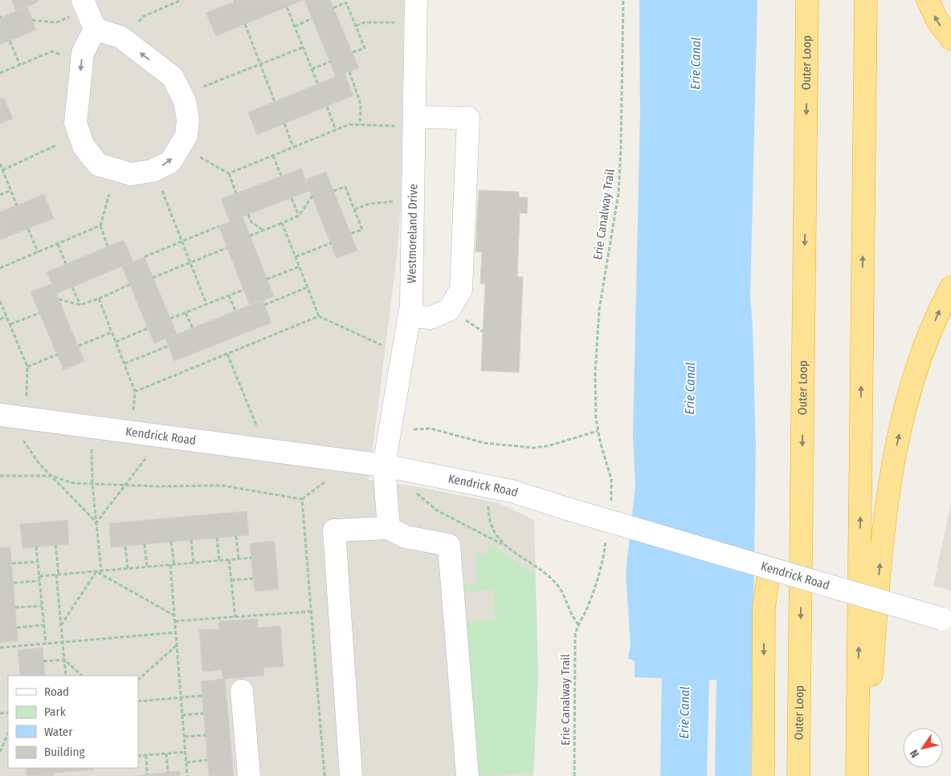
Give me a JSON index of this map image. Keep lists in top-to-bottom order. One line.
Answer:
{"streets":{"highway":["Outer Loop"],"street":["Westmoreland Drive","Kendrick Road"],"path":["Erie Canalway Trail"]},"crossings":[["Westmoreland Drive","Kendrick Road"]],"water":["Erie Canal"],"legend":["Road","Park","Water","Building"],"north":"bottom left"}
